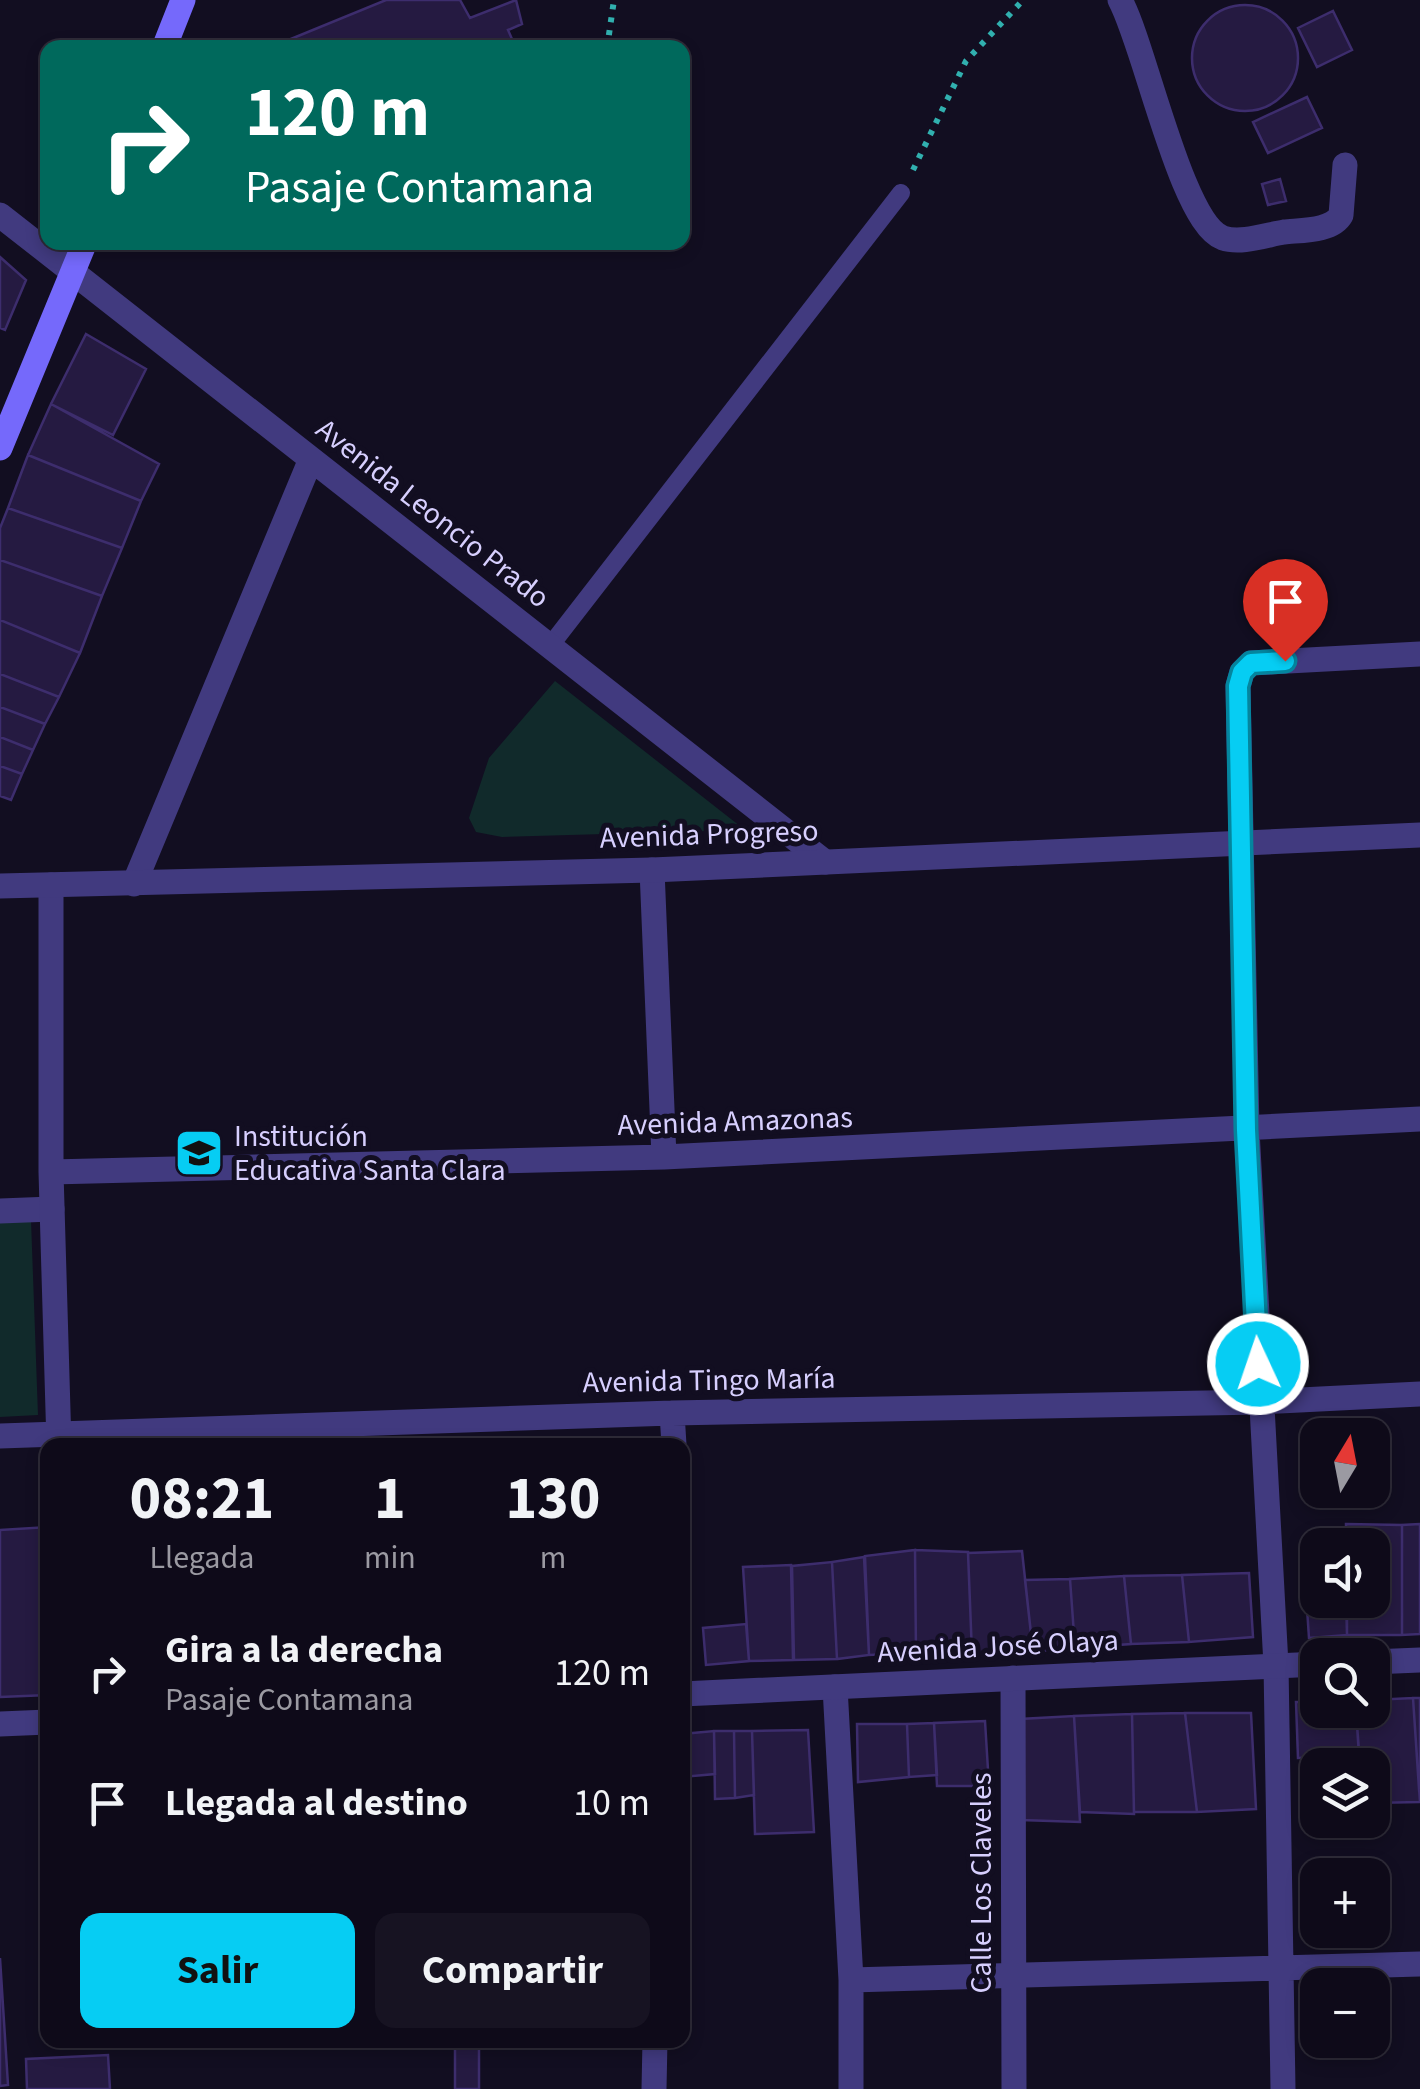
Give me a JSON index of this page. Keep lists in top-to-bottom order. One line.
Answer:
{"streets":{"street":["Avenida Leoncio Prado","Avenida Progreso","Avenida Amazonas","Avenida Tingo María","Avenida José Olaya","Calle Los Claveles"]},"crossings":[["Avenida Leoncio Prado","Avenida Progreso"],["Avenida José Olaya","Calle Los Claveles"]],"places":{"school or university":["Institución Educativa Santa Clara"]},"north":"top","page":{"turn":["120 m","Pasaje Contamana"],"map_buttons":["+","−"],"eta":["08:21","Llegada","1","min","130","m"],"list":[{"name":"Gira a la derecha","note":"Pasaje Contamana","value":"120 m"},{"name":"Llegada al destino","value":"10 m"}],"buttons":["Salir","Compartir"]}}
